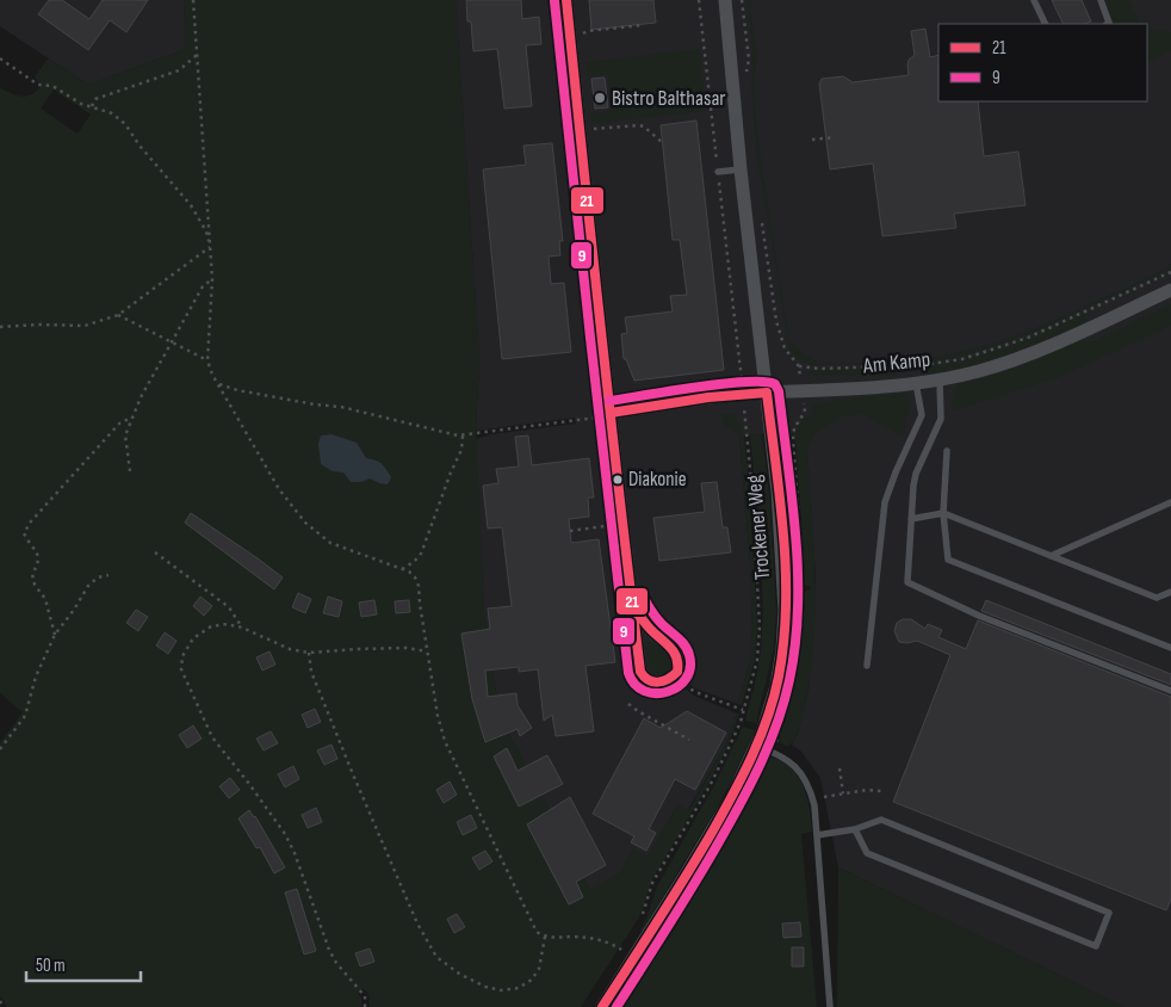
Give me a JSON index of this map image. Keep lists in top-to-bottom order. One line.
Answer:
{"streets":{"street":["Am Kamp","Trockener Weg"]},"crossings":[["Am Kamp","Trockener Weg"]],"places":["Bistro Balthasar","Diakonie"],"lines":["transit line 21","transit line 9"],"legend":["21","9"],"scale_bar":"50 m"}
